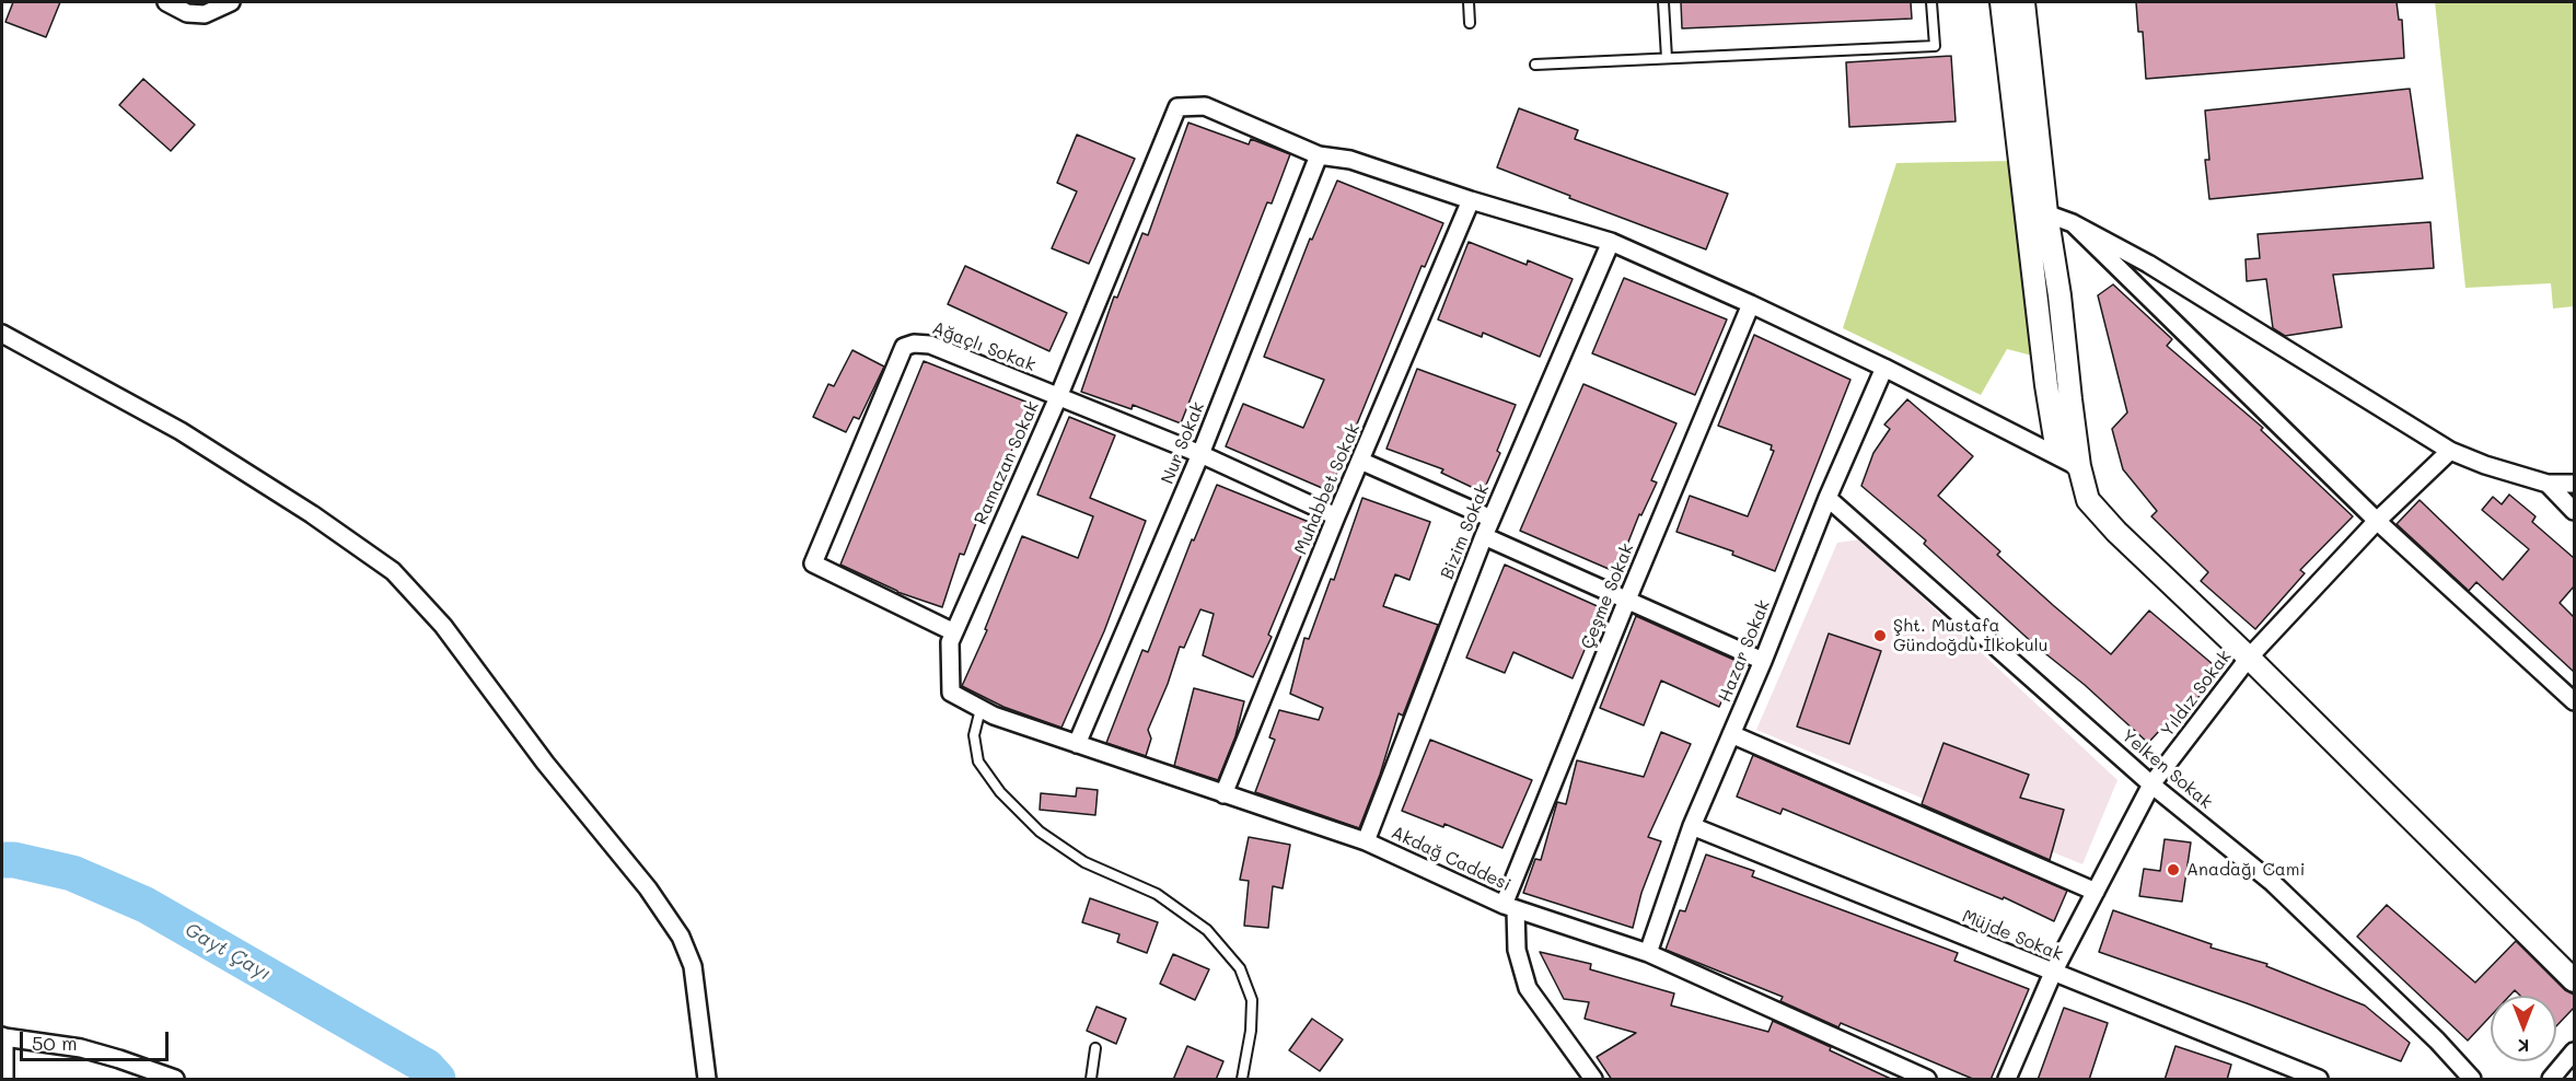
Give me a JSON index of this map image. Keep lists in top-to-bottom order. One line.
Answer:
{"streets":{"street":["Ağaçlı Sokak","Nur Sokak","Ramazan Sokak","Muhabbet Sokak","Bizim Sokak","Çeşme Sokak","Hazar Sokak","Yıldız Sokak","Yelken Sokak","Akdağ Caddesi","Müjde Sokak"]},"crossings":[["Ağaçlı Sokak","Nur Sokak"],["Ağaçlı Sokak","Ramazan Sokak"],["Ağaçlı Sokak","Muhabbet Sokak"],["Nur Sokak","Ramazan Sokak"],["Nur Sokak","Akdağ Caddesi"],["Ramazan Sokak","Akdağ Caddesi"],["Muhabbet Sokak","Akdağ Caddesi"],["Bizim Sokak","Akdağ Caddesi"],["Çeşme Sokak","Akdağ Caddesi"],["Hazar Sokak","Yelken Sokak"],["Hazar Sokak","Akdağ Caddesi"],["Hazar Sokak","Müjde Sokak"],["Yıldız Sokak","Yelken Sokak"],["Yıldız Sokak","Müjde Sokak"]],"water":["Gayt Çayı"],"places":["Şht. Mustafa Gündoğdu İlkokulu","Anadağı Cami"],"scale_bar":"50 m","north":"bottom"}
